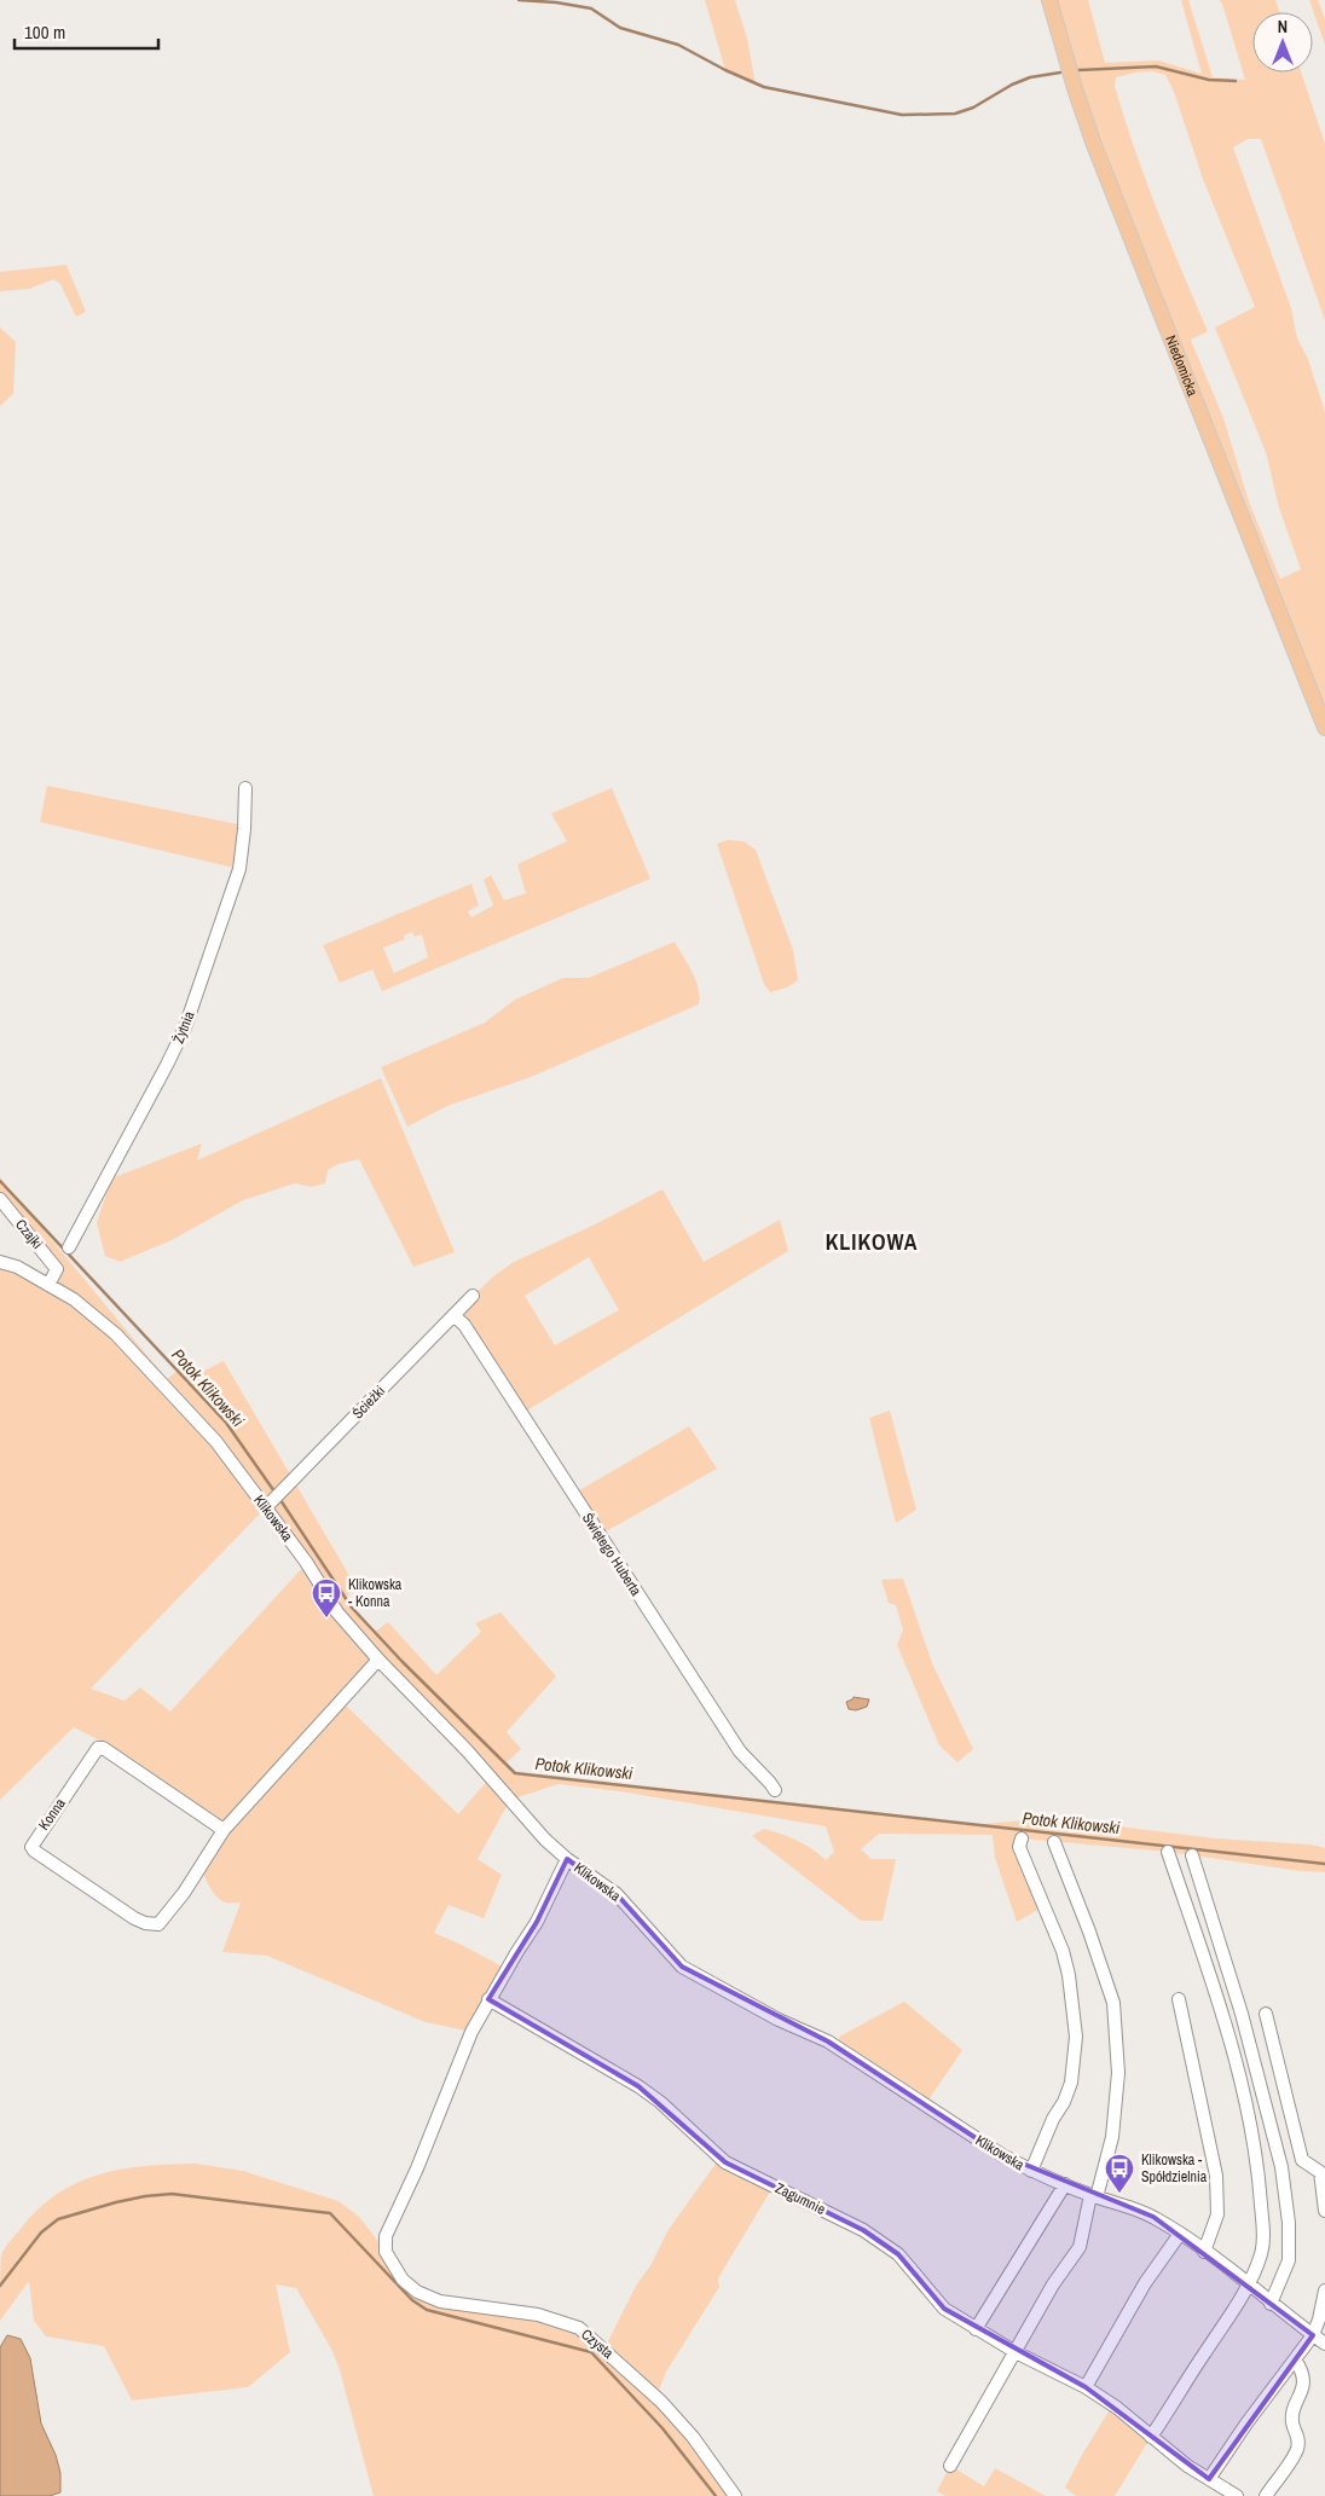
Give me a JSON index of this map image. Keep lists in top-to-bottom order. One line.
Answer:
{"streets":{"main road":["Niedomicka"],"street":["Żytnia","Czajki","Ścieżki","Klikowska","Świętego Huberta","Konna","Zagumnie","Czysta"]},"crossings":[["Czajki","Klikowska"],["Ścieżki","Klikowska"],["Ścieżki","Świętego Huberta"],["Klikowska","Konna"],["Zagumnie","Czysta"]],"districts":["KLIKOWA"],"water":["Potok Klikowski"],"places":{"bus stop":["Klikowska - Konna","Klikowska - Spółdzielnia"]},"scale_bar":"100 m","north":"top"}
